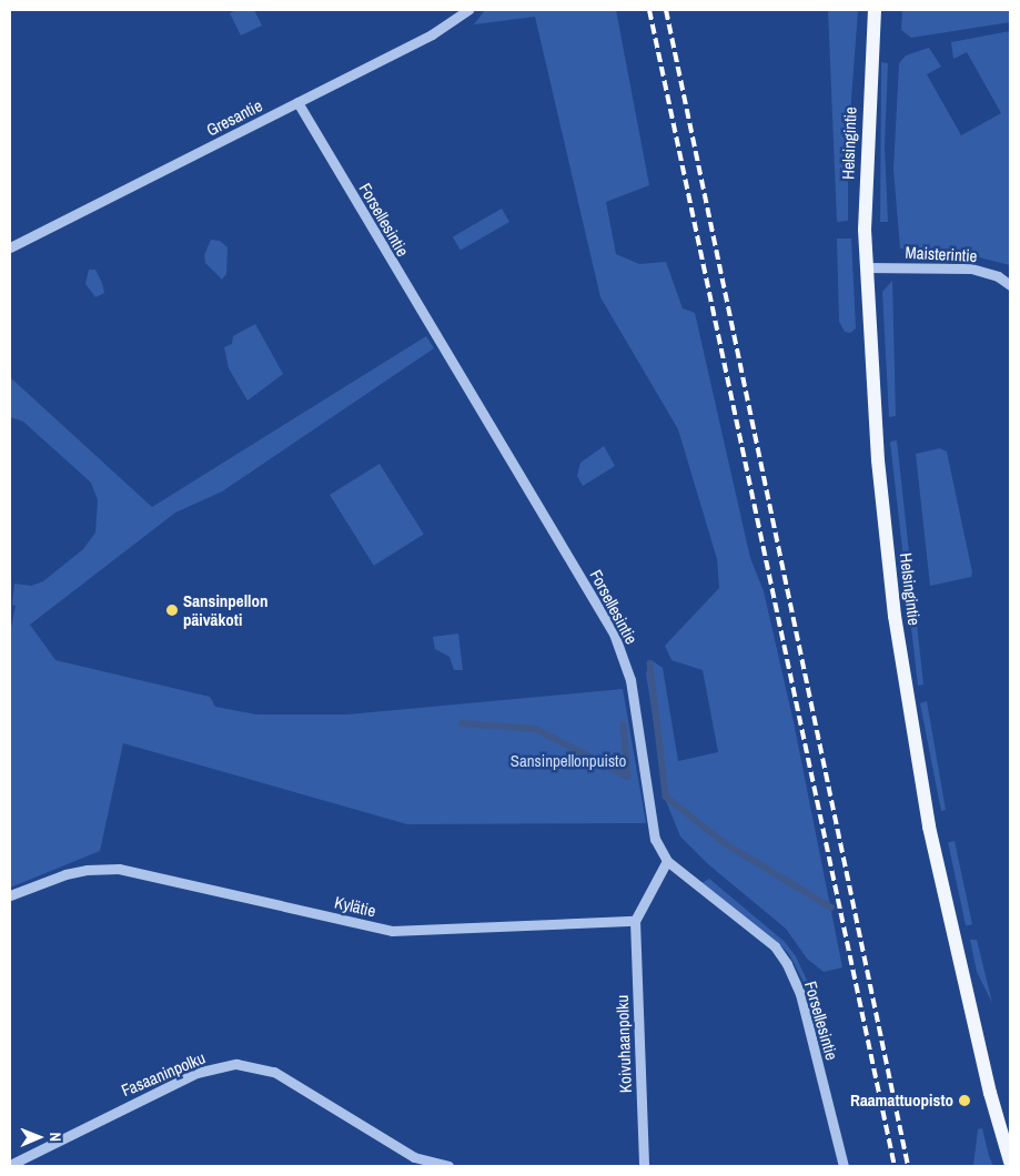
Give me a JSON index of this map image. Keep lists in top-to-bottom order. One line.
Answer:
{"streets":{"main road":["Helsingintie"],"street":["Gresantie","Forsellesintie","Maisterintie","Kylätie","Koivuhaanpolku","Fasaaninpolku"]},"crossings":[["Gresantie","Forsellesintie"],["Helsingintie","Maisterintie"],["Kylätie","Koivuhaanpolku"]],"parks":["Sansinpellonpuisto"],"places":["Sansinpellon päiväkoti","Raamattuopisto"],"north":"right"}
